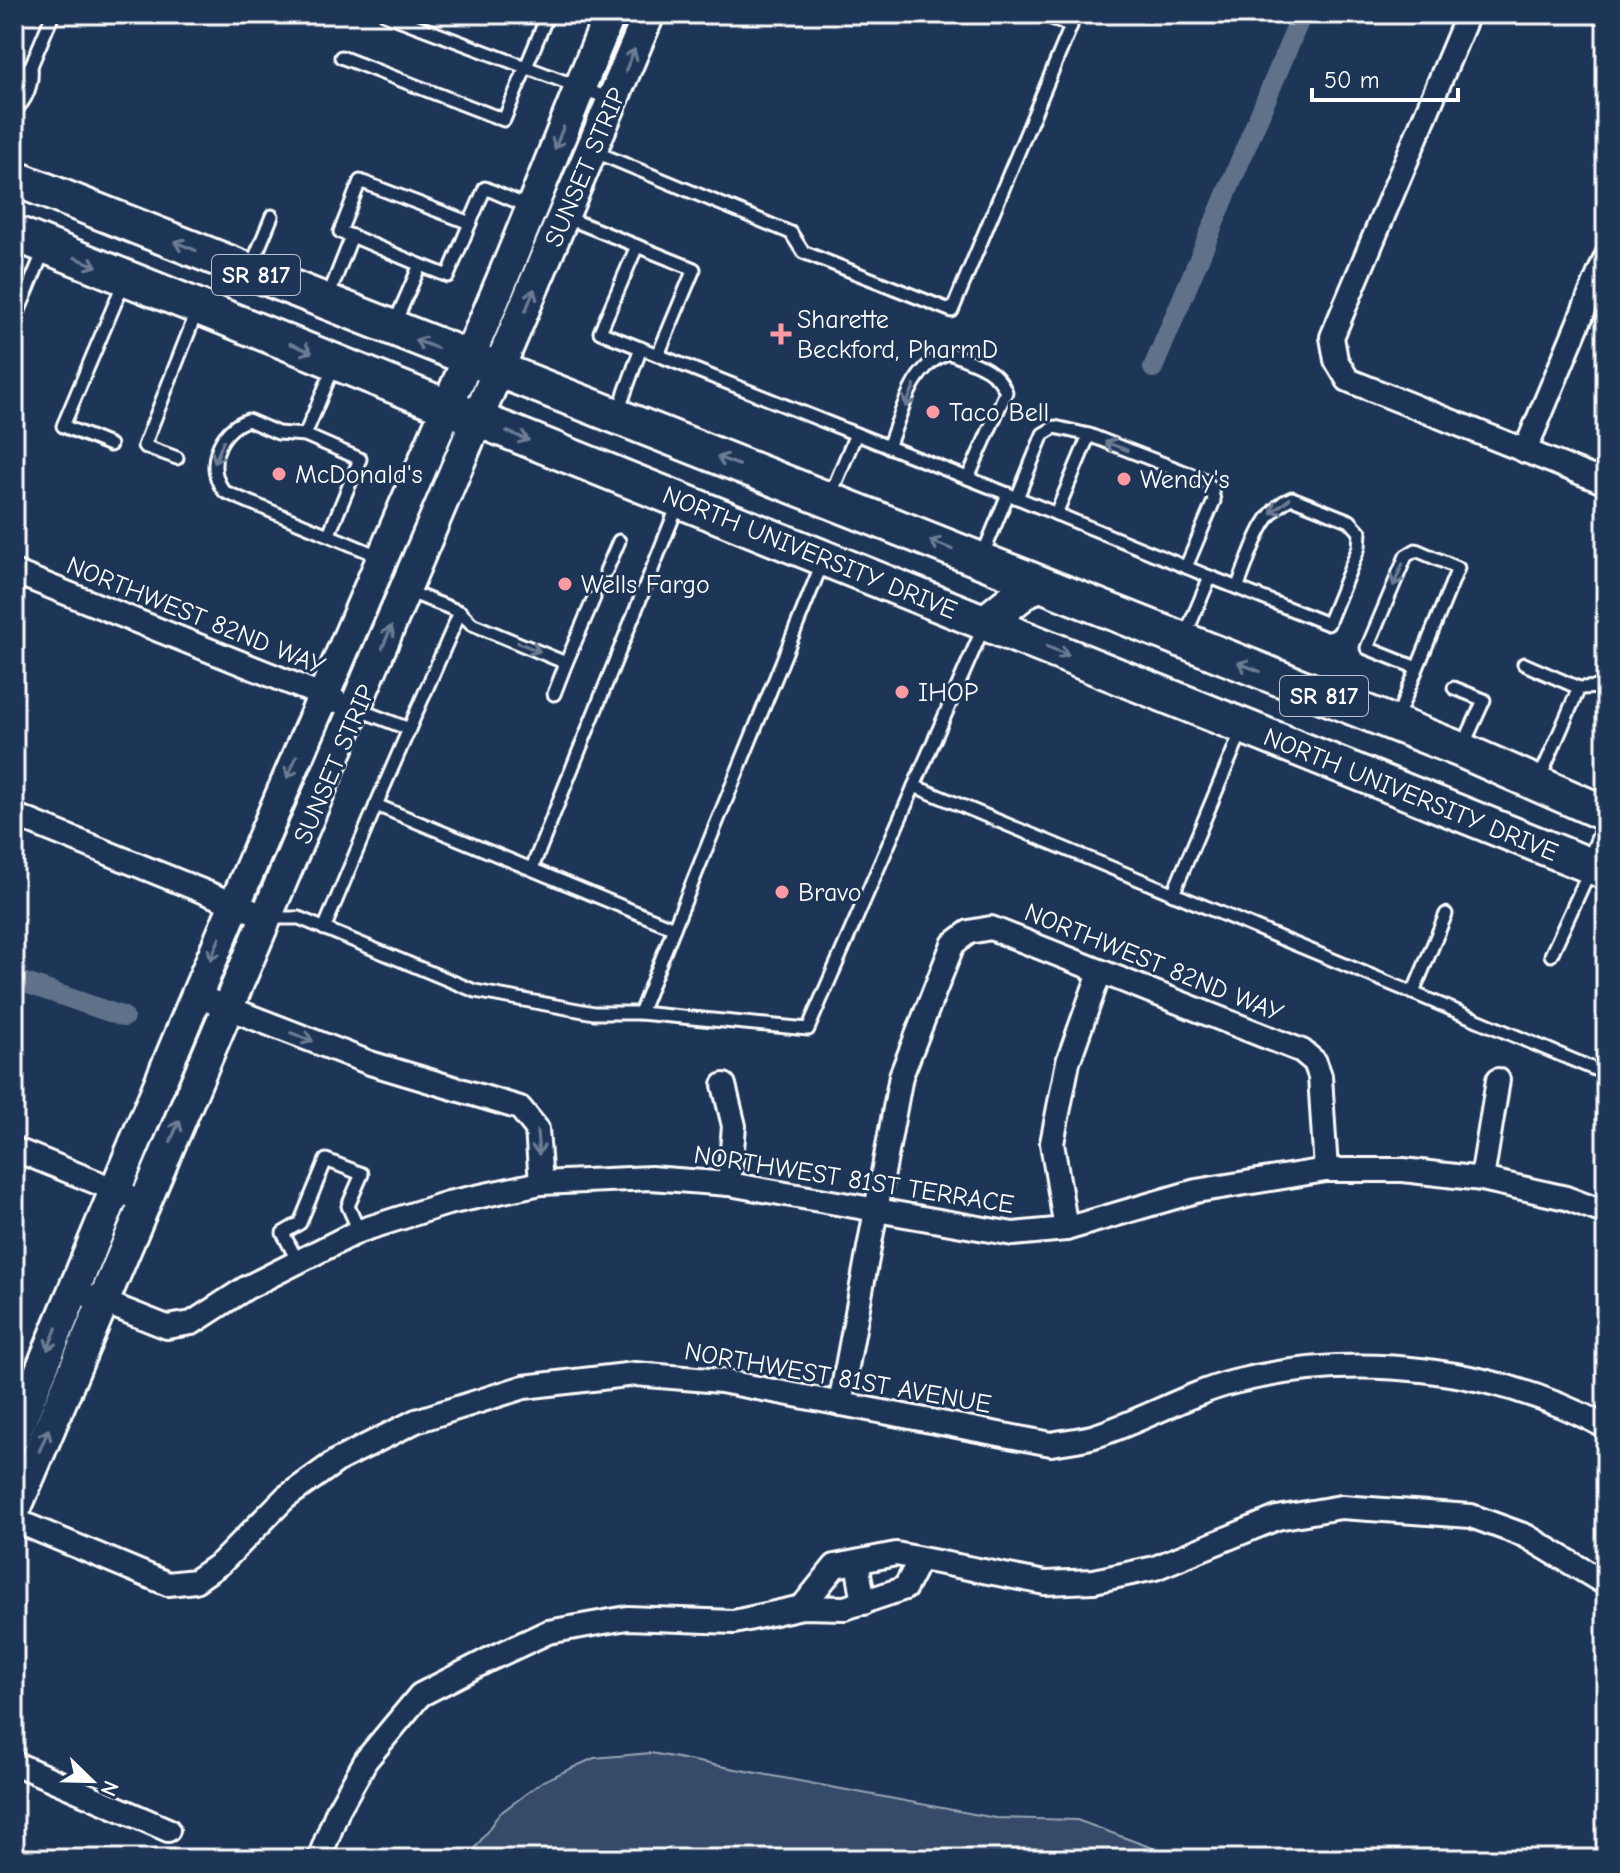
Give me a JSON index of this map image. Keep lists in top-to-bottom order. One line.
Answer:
{"streets":{"main road":["SR 817","NORTH UNIVERSITY DRIVE"],"street":["SUNSET STRIP","NORTHWEST 82ND WAY","NORTHWEST 81ST TERRACE","NORTHWEST 81ST AVENUE"]},"crossings":[["SUNSET STRIP","NORTH UNIVERSITY DRIVE"],["SUNSET STRIP","NORTHWEST 82ND WAY"],["SUNSET STRIP","NORTHWEST 81ST TERRACE"],["NORTHWEST 82ND WAY","NORTHWEST 81ST TERRACE"]],"places":{"health":["Sharette Beckford, PharmD"],"other":["Taco Bell","McDonald's","Wendy's","Wells Fargo","IHOP","Bravo"]},"scale_bar":"50 m","north":"bottom right"}
